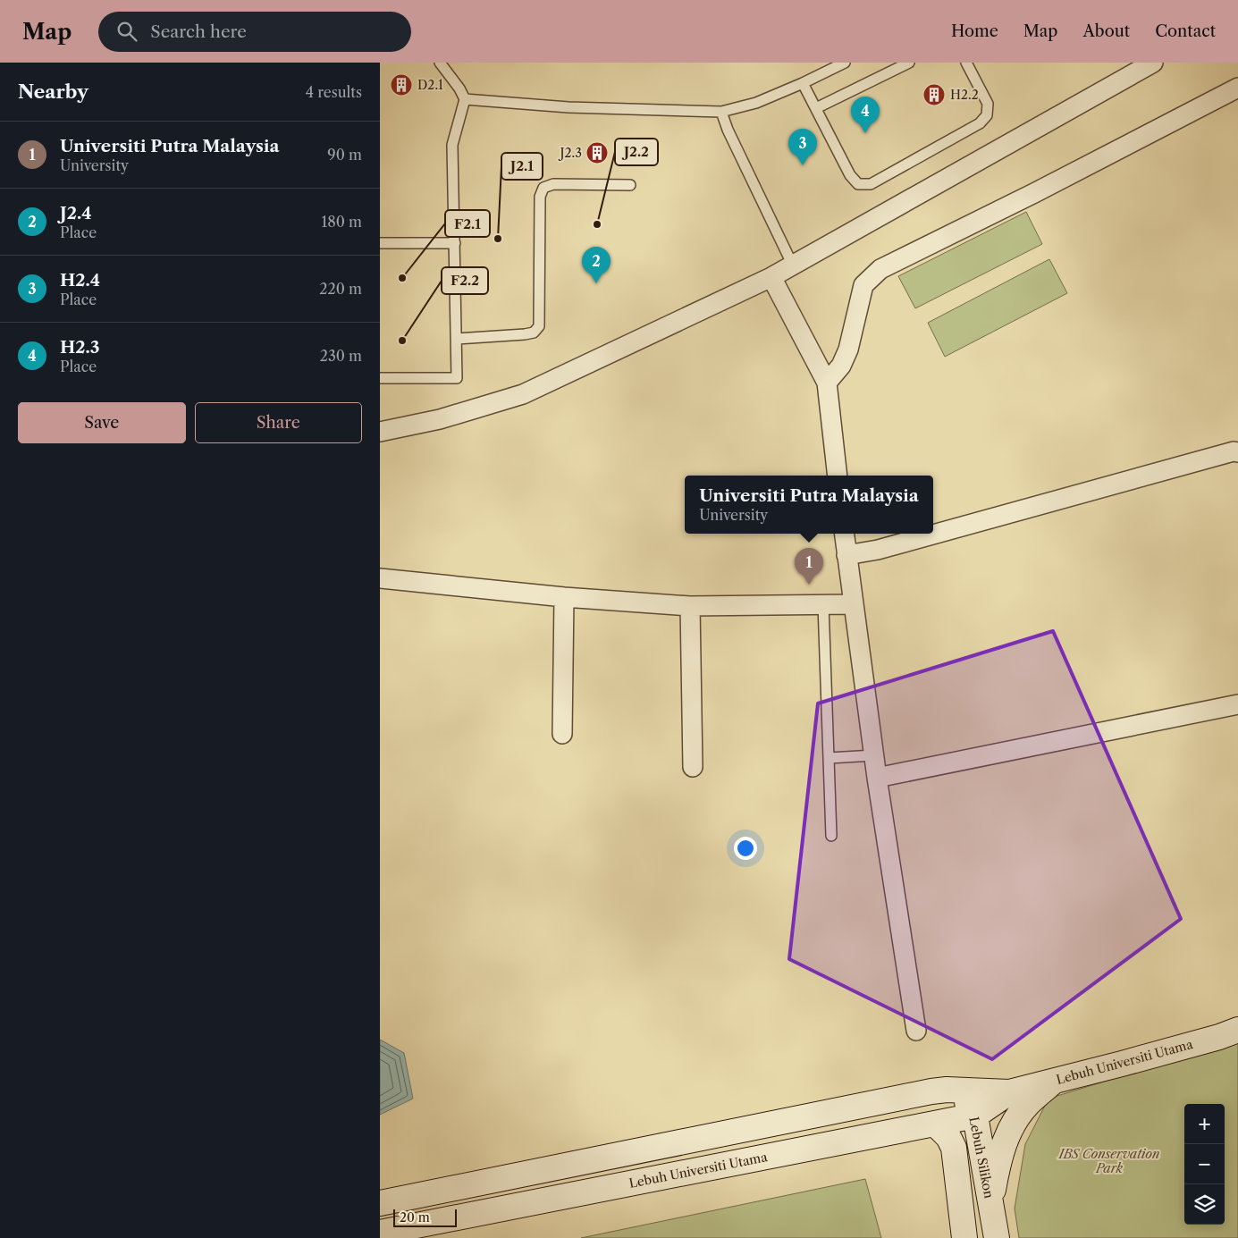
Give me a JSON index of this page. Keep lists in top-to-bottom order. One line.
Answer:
{"streets":{"main road":["Lebuh Universiti Utama","Lebuh Silikon"]},"crossings":[["Lebuh Universiti Utama","Lebuh Silikon"]],"parks":["IBS Conservation Park"],"places":{"building":["D2.1","H2.2","J2.3"],"other":["J2.2","J2.1","F2.1","F2.2"]},"scale_bar":"20 m","page":{"header":"Map","search":"Search here","nav":["Home","Map","About","Contact"],"heading":["Nearby","4 results"],"pins":["4","3","2","1"],"list":[{"mark":"1","name":"Universiti Putra Malaysia","note":"University","value":"90 m"},{"mark":"2","name":"J2.4","note":"Place","value":"180 m"},{"mark":"3","name":"H2.4","note":"Place","value":"220 m"},{"mark":"4","name":"H2.3","note":"Place","value":"230 m"}],"buttons":["Save","Share"],"popup":["Universiti Putra Malaysia","University"],"map_buttons":["+","−"],"scale":"20 m"}}
